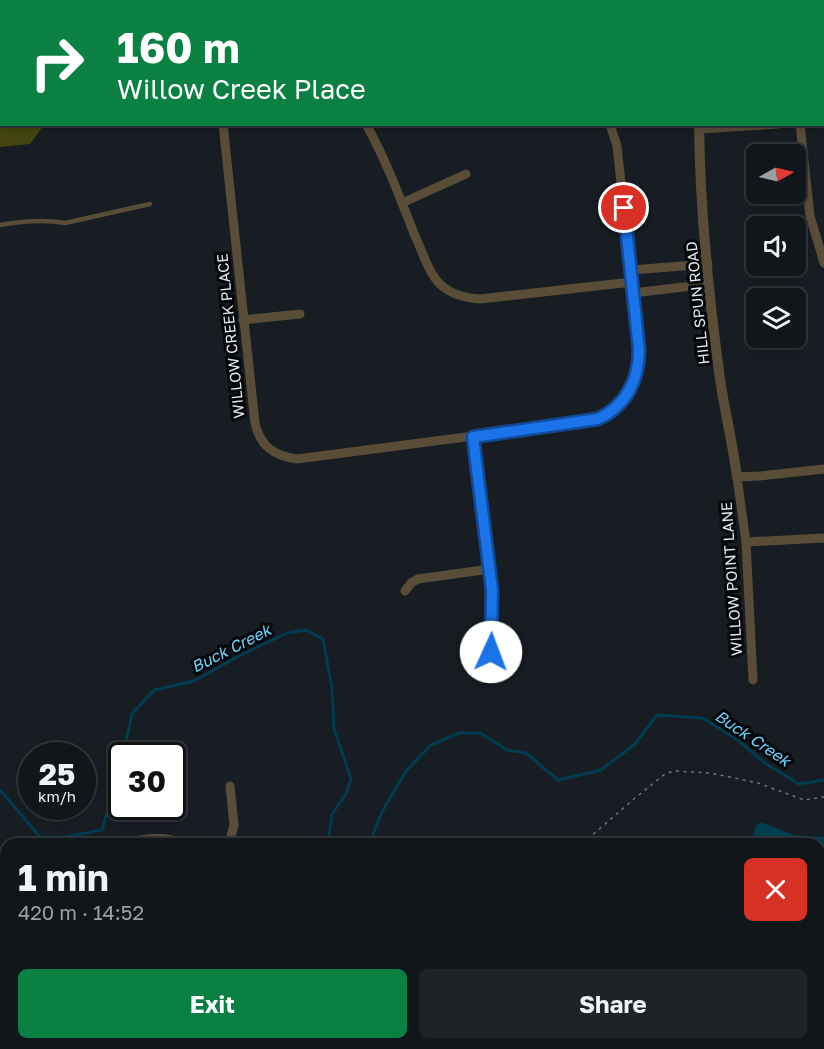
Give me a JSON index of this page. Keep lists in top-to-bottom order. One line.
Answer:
{"streets":{"street":["HILL SPUN ROAD","WILLOW CREEK PLACE","WILLOW POINT LANE"]},"crossings":[["HILL SPUN ROAD","WILLOW POINT LANE"]],"water":["Buck Creek"],"north":"right","page":{"turn":["160 m","Willow Creek Place"],"speed":"25 km/h","limit":"30","heading":["1 min","420 m · 14:52"],"buttons":["Exit","Share"]}}
